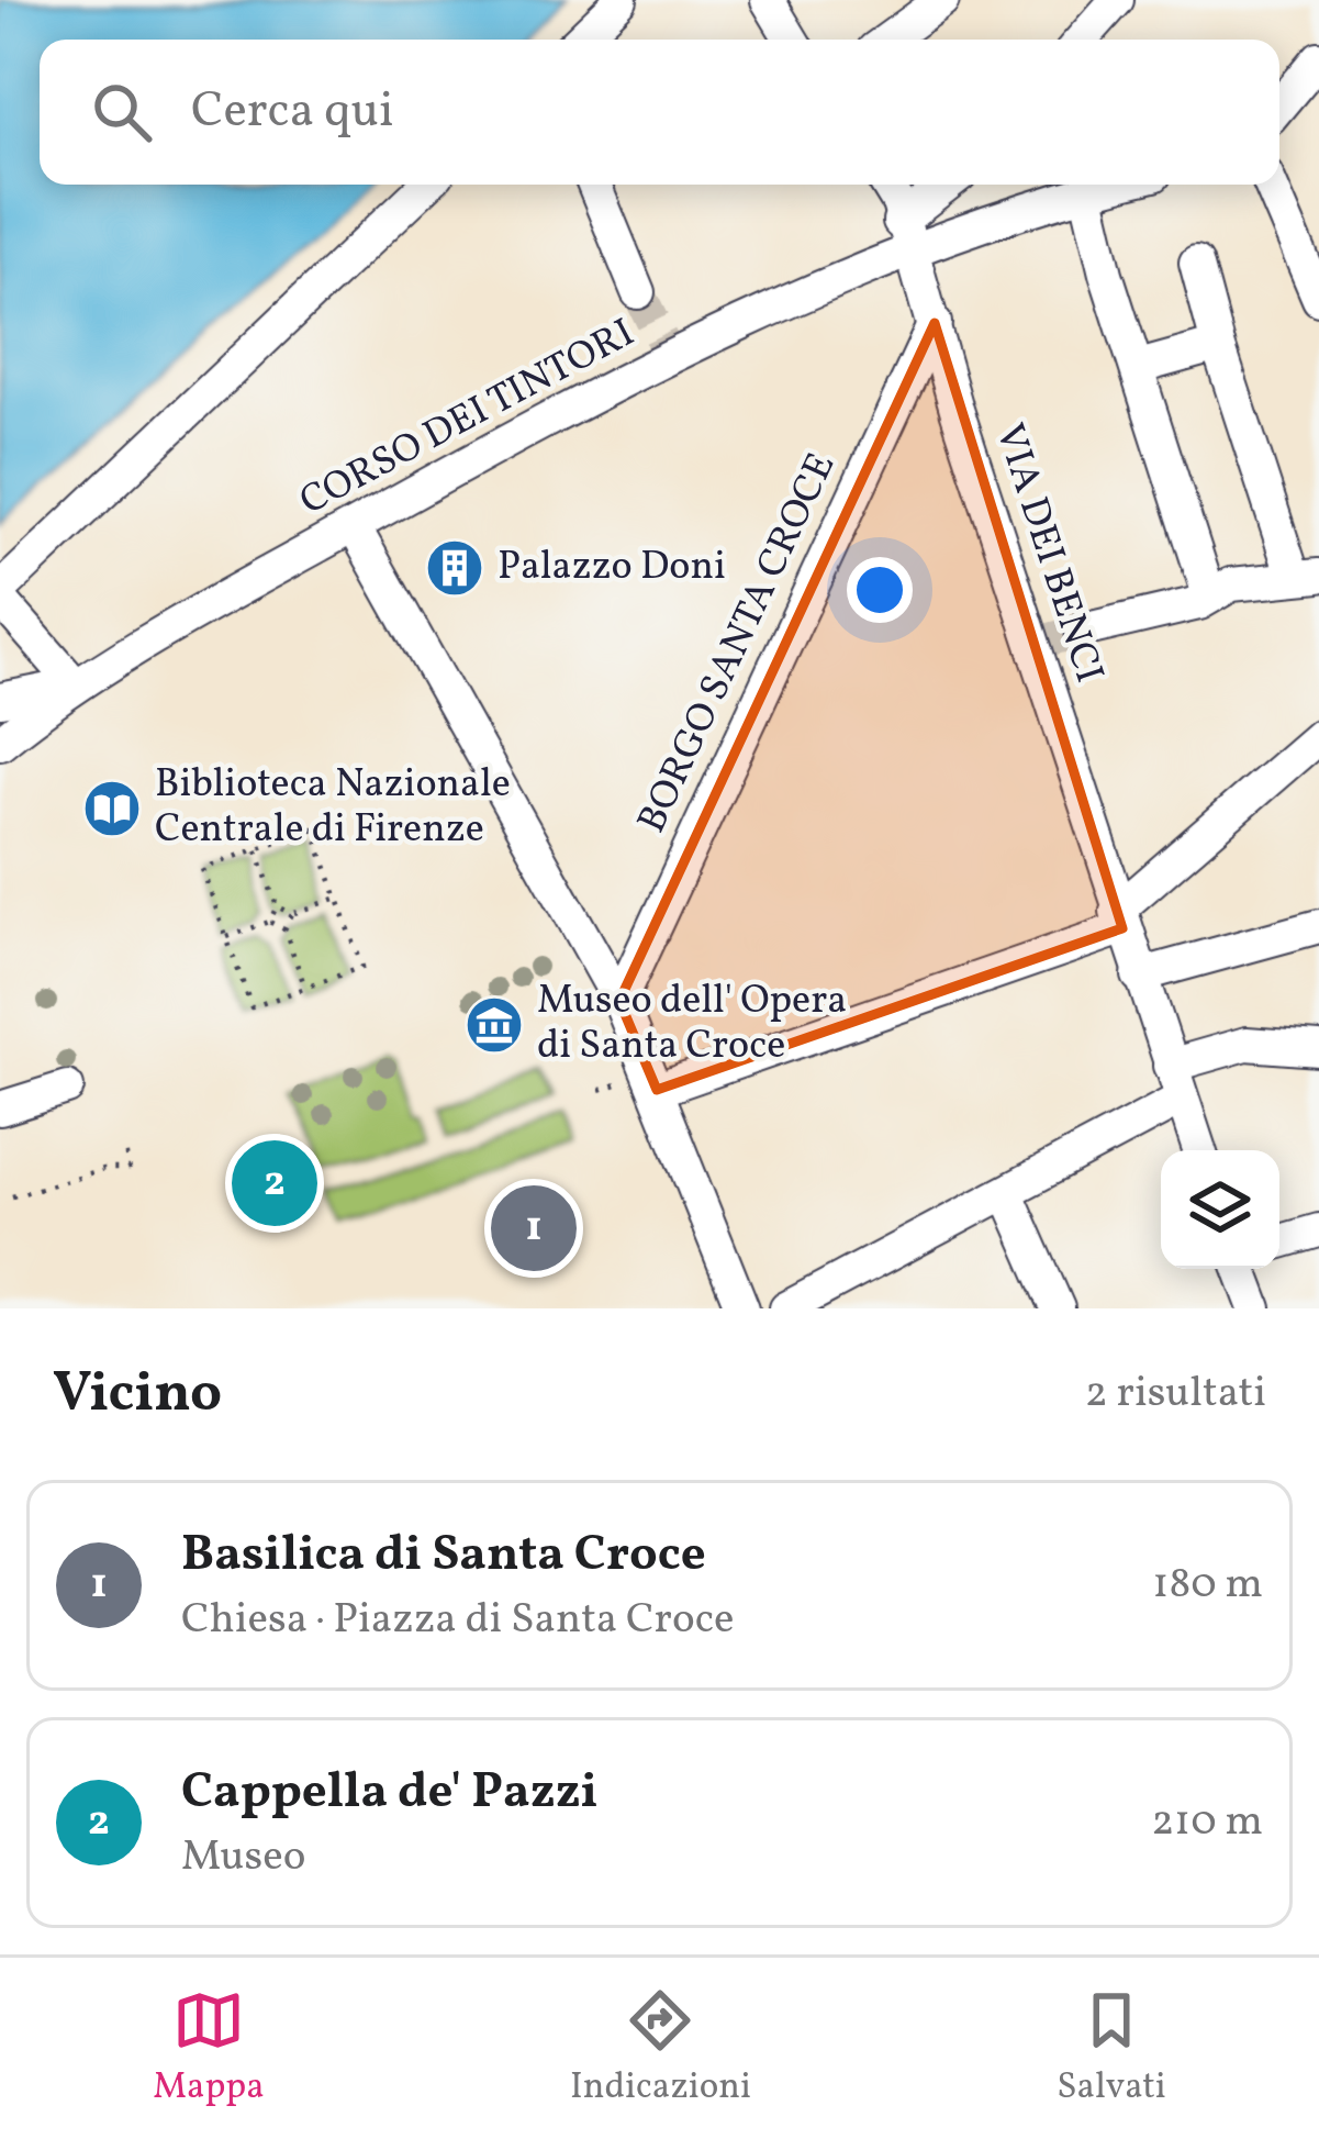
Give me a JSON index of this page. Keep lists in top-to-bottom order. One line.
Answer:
{"streets":{"street":["CORSO DEI TINTORI","VIA DEI BENCI","BORGO SANTA CROCE"]},"crossings":[["CORSO DEI TINTORI","VIA DEI BENCI"],["VIA DEI BENCI","BORGO SANTA CROCE"]],"places":{"building":["Palazzo Doni"],"library":["Biblioteca Nazionale Centrale di Firenze"],"museum":["Museo dell' Opera di Santa Croce"]},"page":{"search":"Cerca qui","pins":["2","1"],"heading":["Vicino","2 risultati"],"list":[{"mark":"1","name":"Basilica di Santa Croce","note":"Chiesa · Piazza di Santa Croce","value":"180 m"},{"mark":"2","name":"Cappella de' Pazzi","note":"Museo","value":"210 m"}],"nav":["Mappa","Indicazioni","Salvati"]}}
